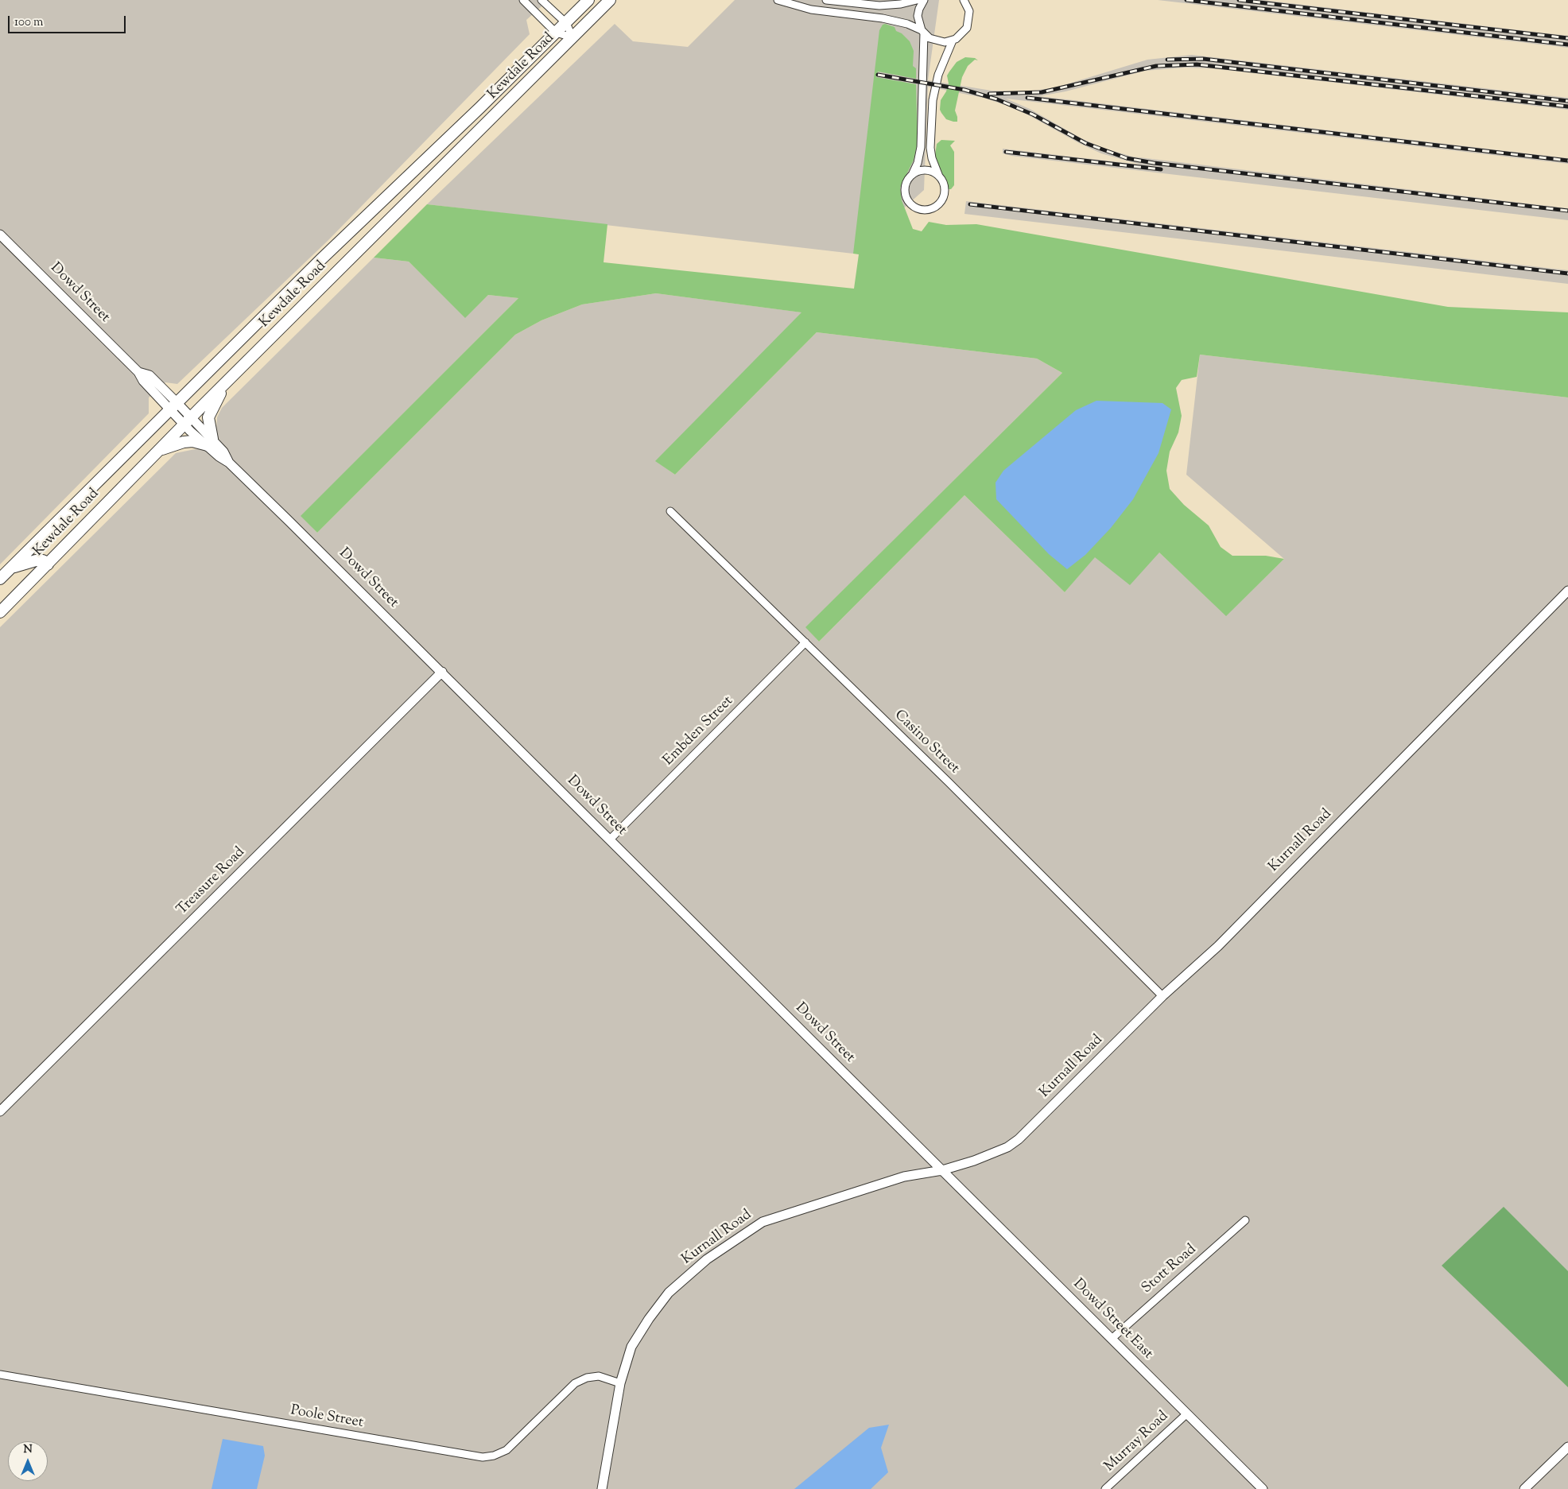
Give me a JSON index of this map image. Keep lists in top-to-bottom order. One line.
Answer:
{"streets":{"main road":["Kewdale Road"],"street":["Dowd Street","Embden Street","Casino Street","Kurnall Road","Treasure Road","Stott Road","Dowd Street East","Poole Street","Murray Road"]},"crossings":[["Kewdale Road","Dowd Street"],["Dowd Street","Embden Street"],["Dowd Street","Kurnall Road"],["Dowd Street","Treasure Road"],["Dowd Street","Dowd Street East"],["Embden Street","Casino Street"],["Casino Street","Kurnall Road"],["Kurnall Road","Dowd Street East"],["Kurnall Road","Poole Street"],["Stott Road","Dowd Street East"],["Dowd Street East","Murray Road"]],"scale_bar":"100 m","north":"top"}
